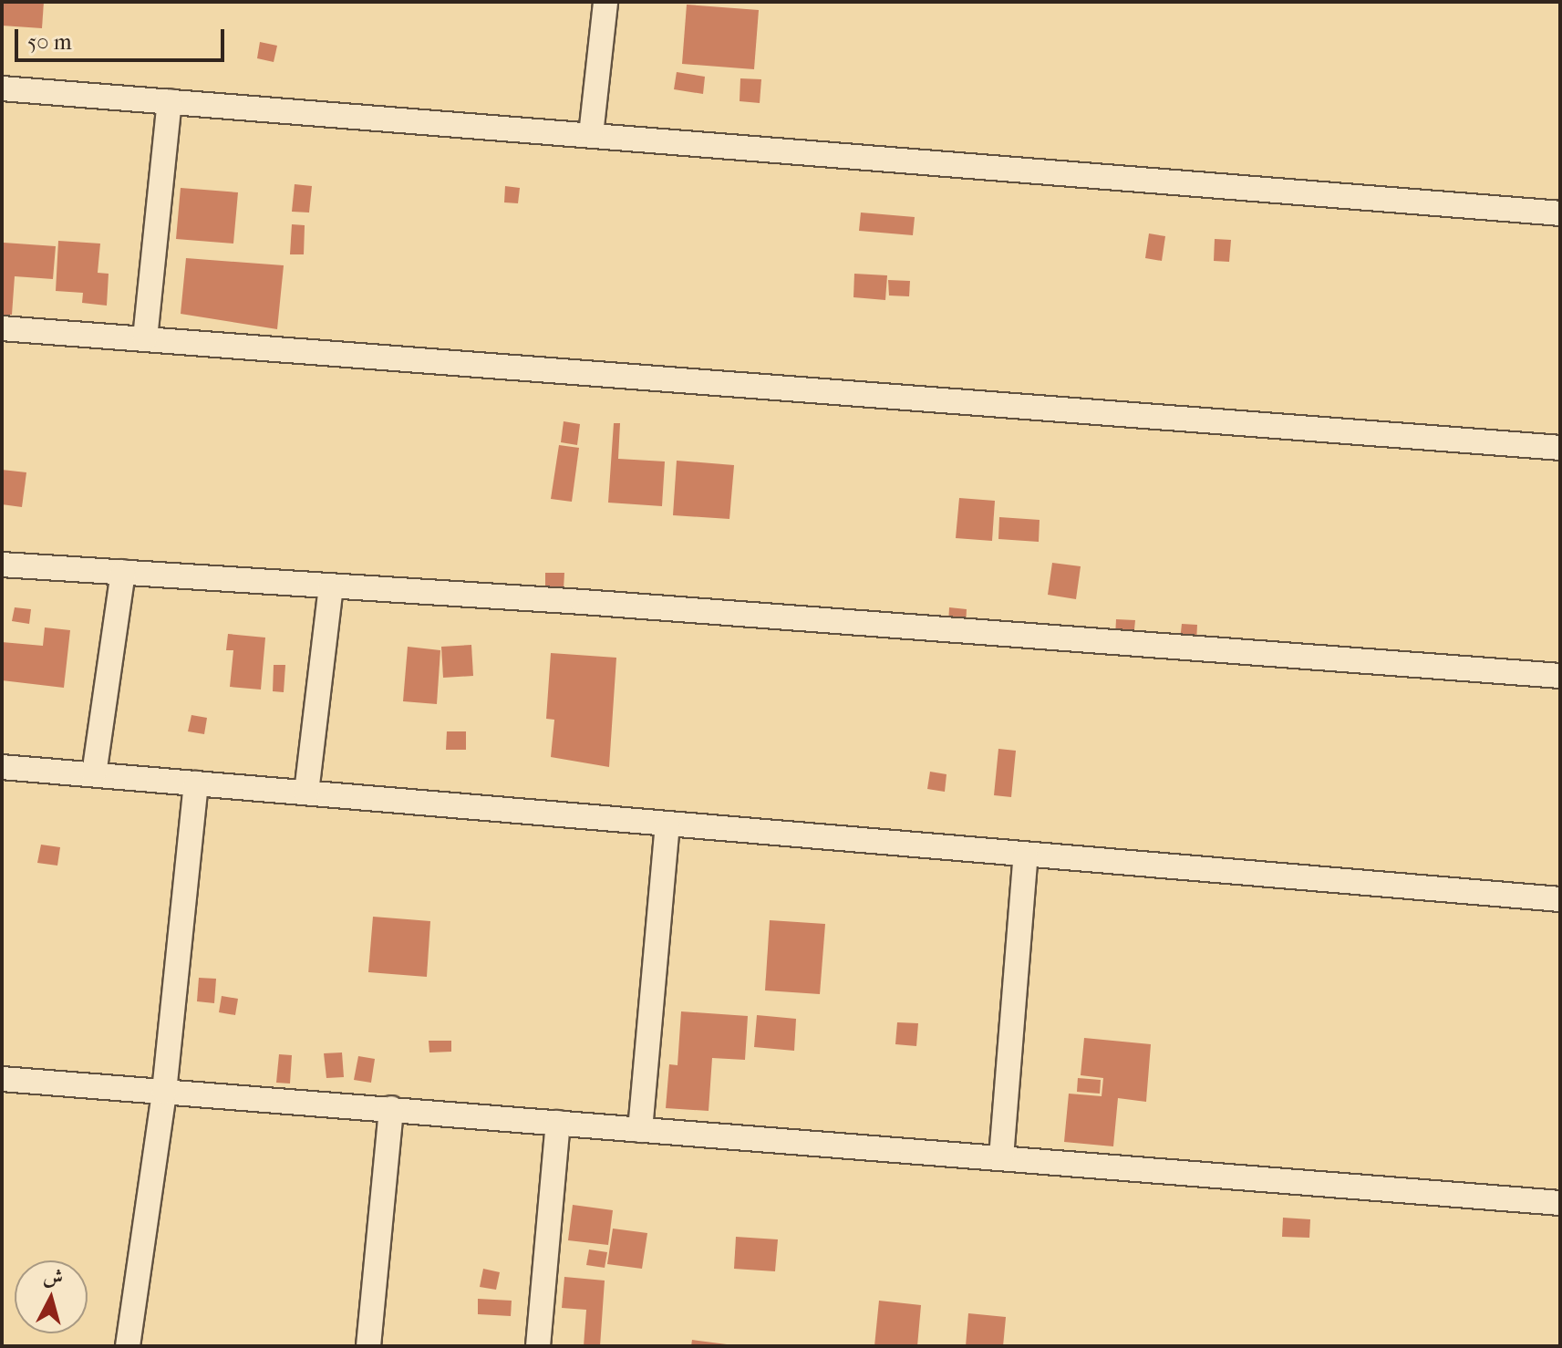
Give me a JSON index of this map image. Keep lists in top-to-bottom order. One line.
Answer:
{"scale_bar":"50 m","north":"top"}
